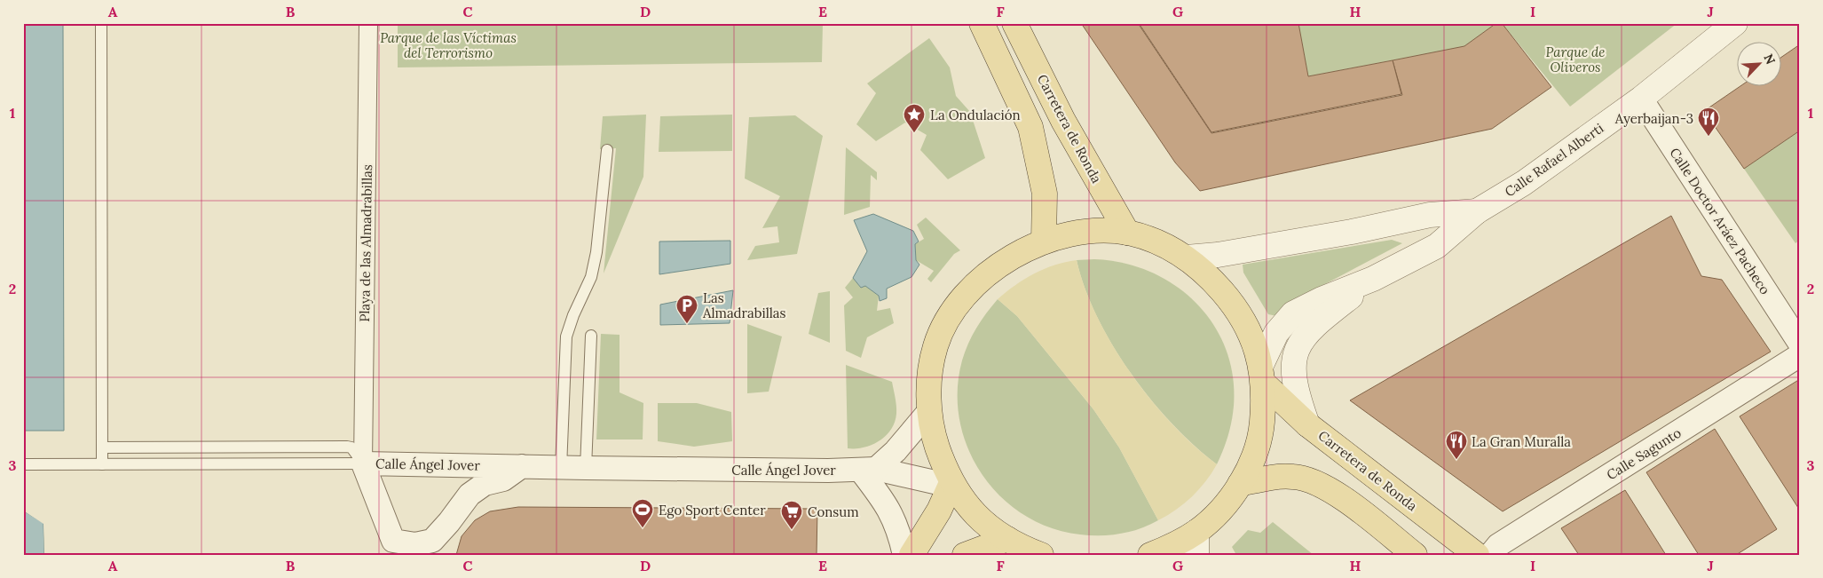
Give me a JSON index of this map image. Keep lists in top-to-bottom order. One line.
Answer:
{"streets":{"main road":["Carretera de Ronda"],"street":["Calle Rafael Alberti","Calle Doctor Aráez Pacheco","Playa de las Almadrabillas","Calle Sagunto","Calle Ángel Jover"]},"crossings":[["Carretera de Ronda","Calle Rafael Alberti"],["Calle Rafael Alberti","Calle Doctor Aráez Pacheco"],["Playa de las Almadrabillas","Calle Ángel Jover"]],"parks":["Parque de las Víctimas del Terrorismo","Parque de Oliveros"],"places":{"place":["La Ondulación"],"restaurant":["Ayerbaijan-3","La Gran Muralla"],"parking":["Las Almadrabillas"],"sports":["Ego Sport Center"],"supermarket":["Consum"]},"north":"top right","grid":{"columns":["A","B","C","D","E","F","G","H","I","J"],"rows":["1","2","3"]}}
